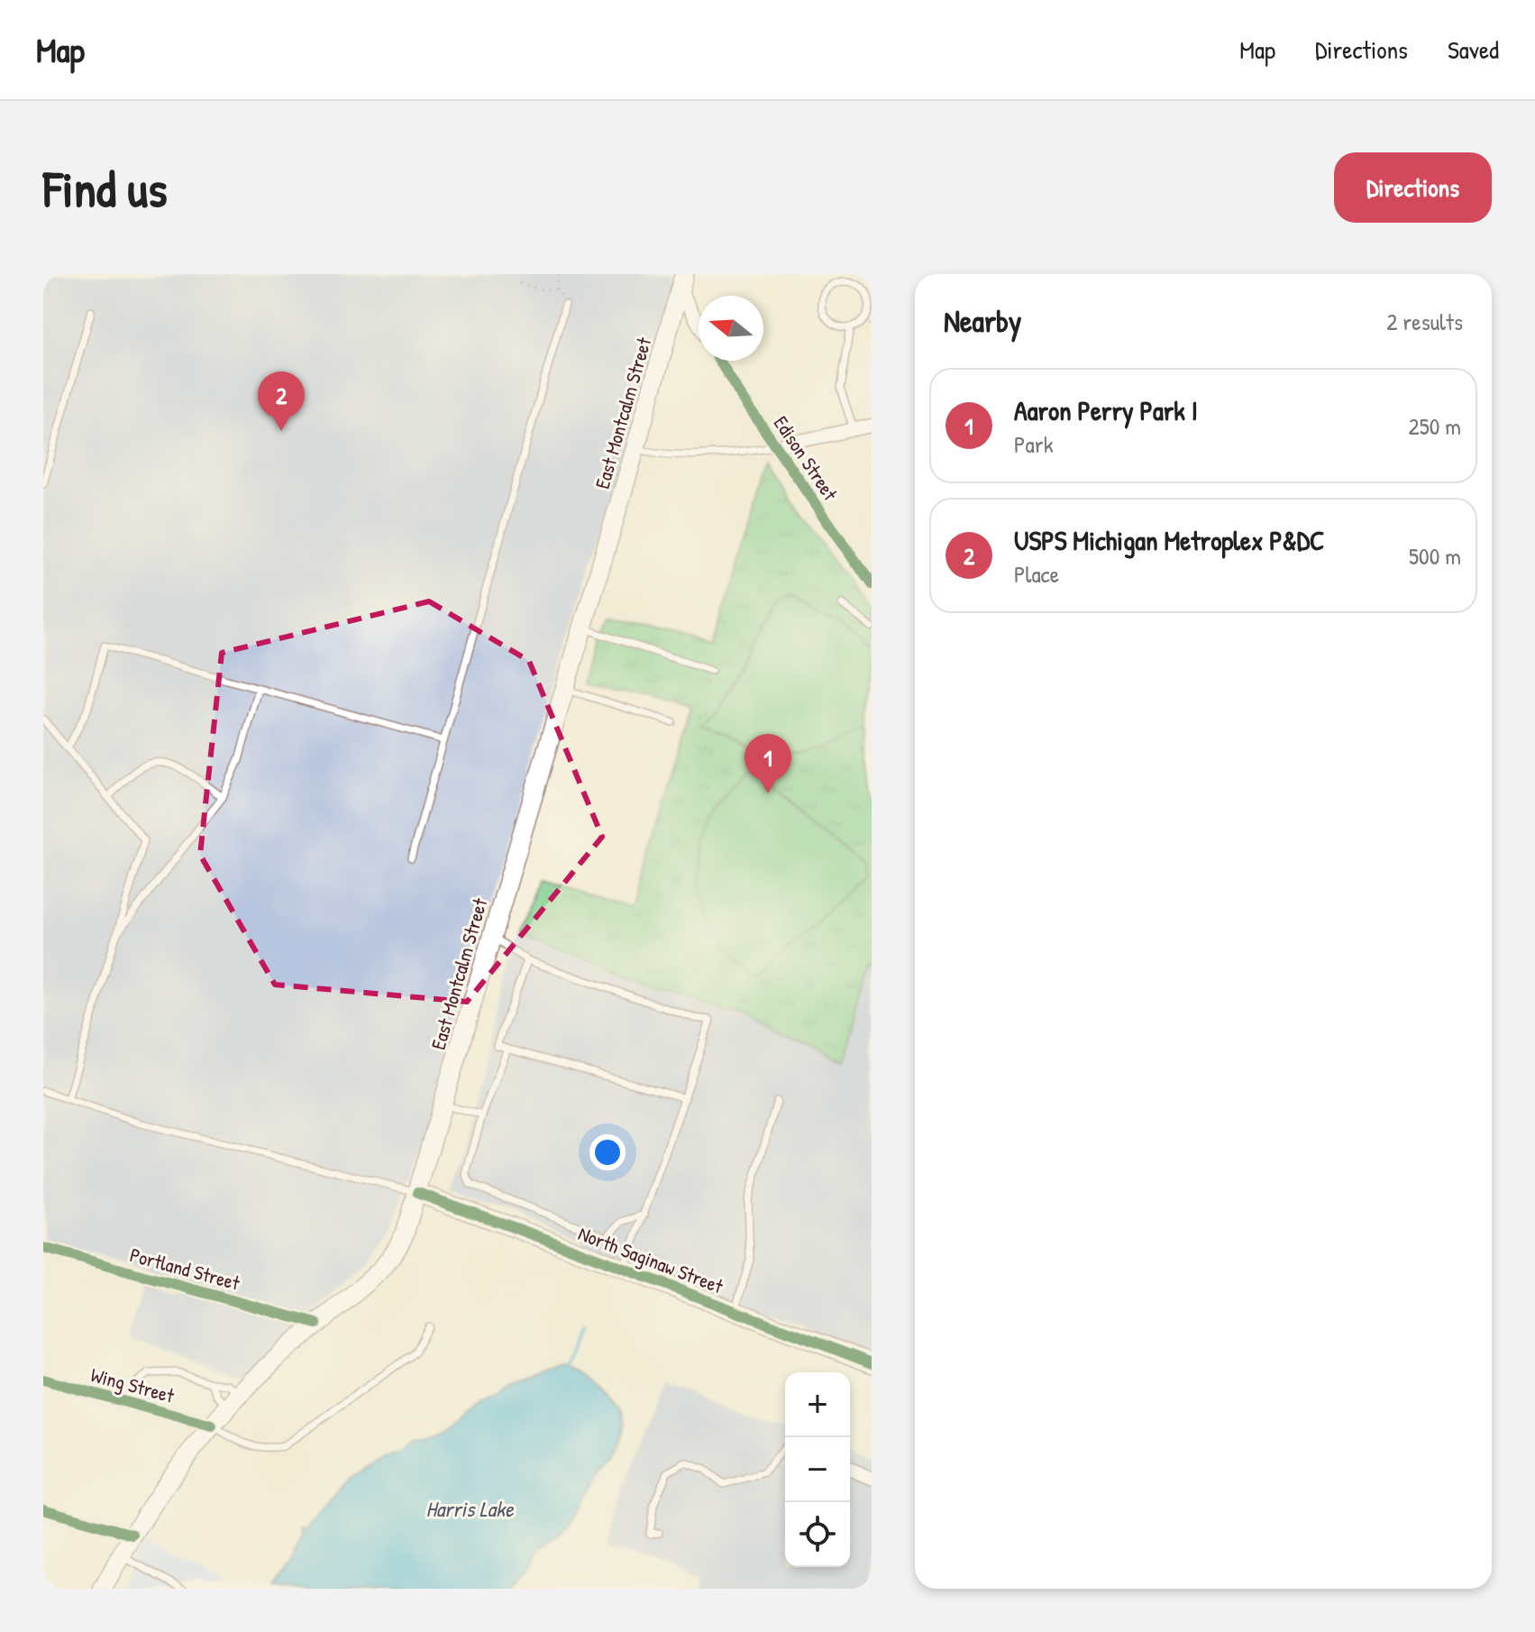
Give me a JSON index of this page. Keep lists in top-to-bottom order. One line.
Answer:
{"streets":{"main road":["East Montcalm Street","North Saginaw Street"],"street":["Edison Street","Portland Street","Wing Street"]},"crossings":[["East Montcalm Street","North Saginaw Street"],["East Montcalm Street","Portland Street"],["East Montcalm Street","Wing Street"]],"water":["Harris Lake"],"north":"left","page":{"header":"Map","nav":["Map","Directions","Saved"],"buttons":"Directions","title":"Find us","heading":["Nearby","2 results"],"list":[{"mark":"1","name":"Aaron Perry Park I","note":"Park","value":"250 m"},{"mark":"2","name":"USPS Michigan Metroplex P&DC","note":"Place","value":"500 m"}],"pins":["2","1"],"map_buttons":["+","−"]}}
